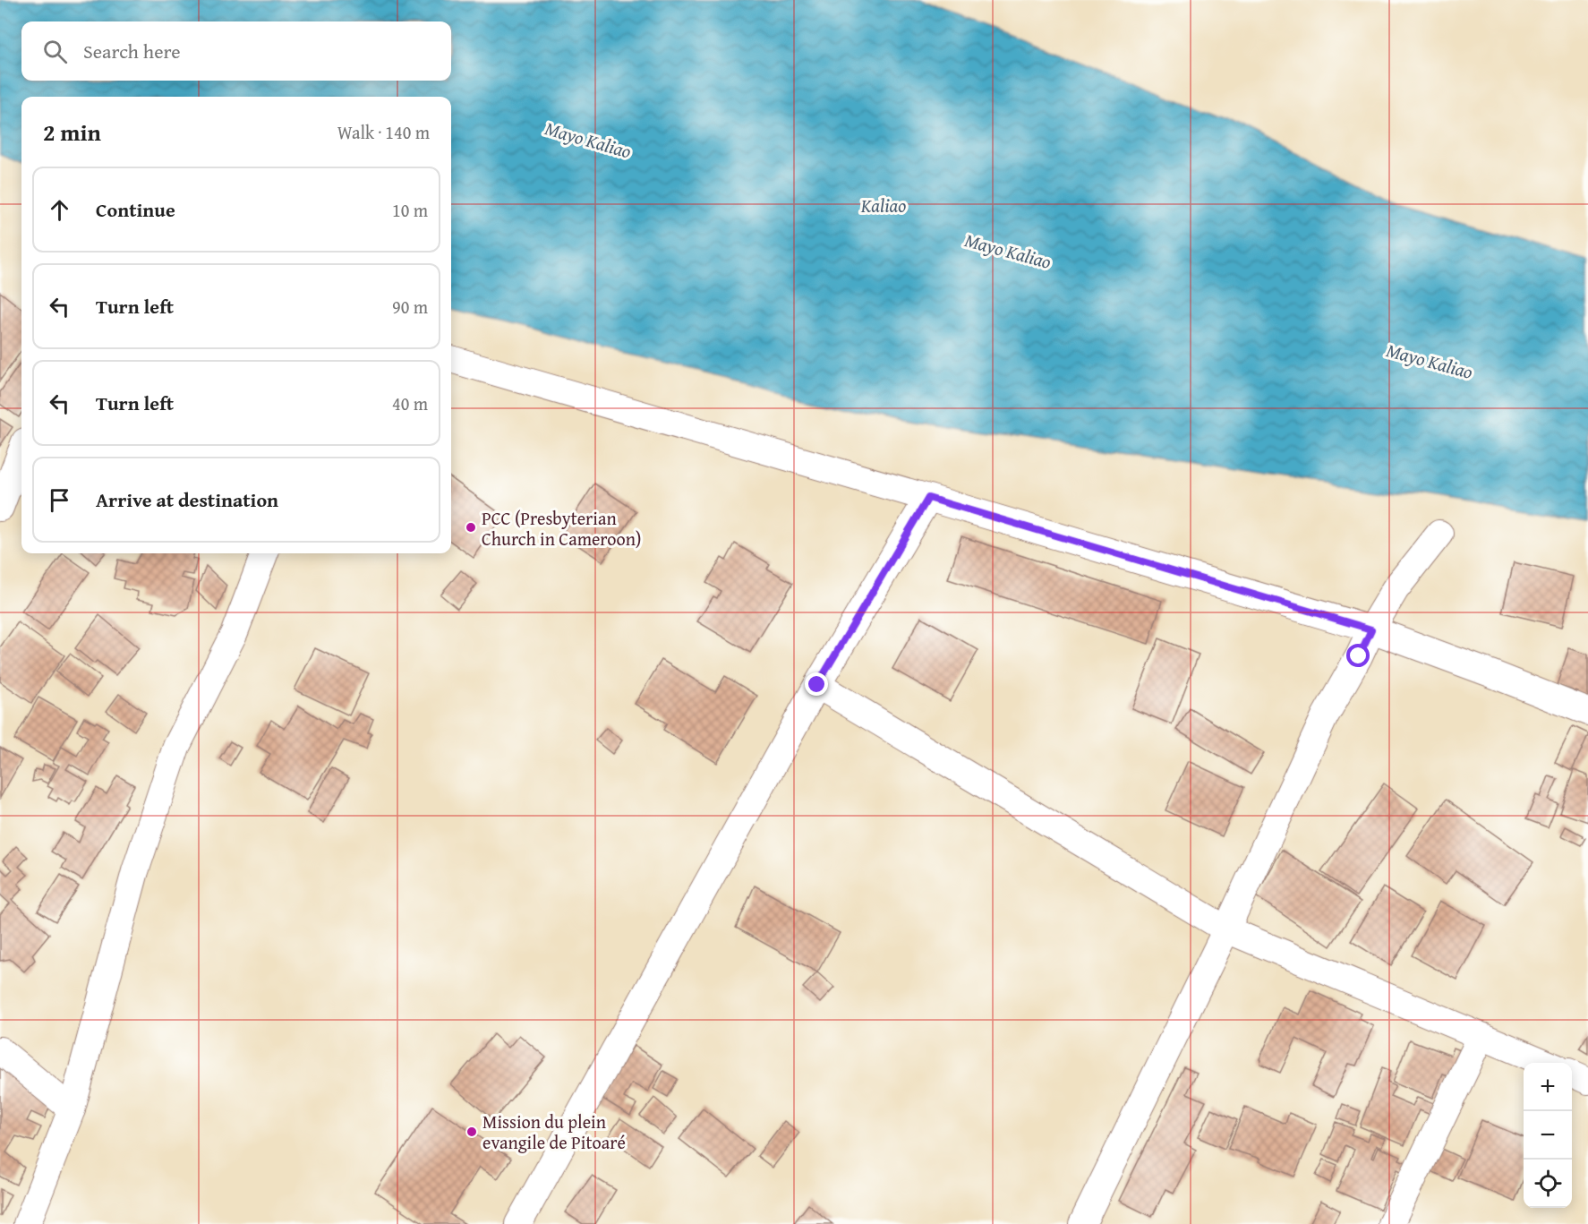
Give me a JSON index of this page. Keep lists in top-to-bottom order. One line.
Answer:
{"water":["Mayo Kaliao","Kaliao"],"places":["PCC (Presbyterian Church in Cameroon)","Mission du plein evangile de Pitoaré"],"page":{"search":"Search here","heading":["2 min","Walk · 140 m"],"list":[["Continue","10 m"],["Turn left","90 m"],["Turn left","40 m"],"Arrive at destination"],"map_buttons":["+","−"]}}
